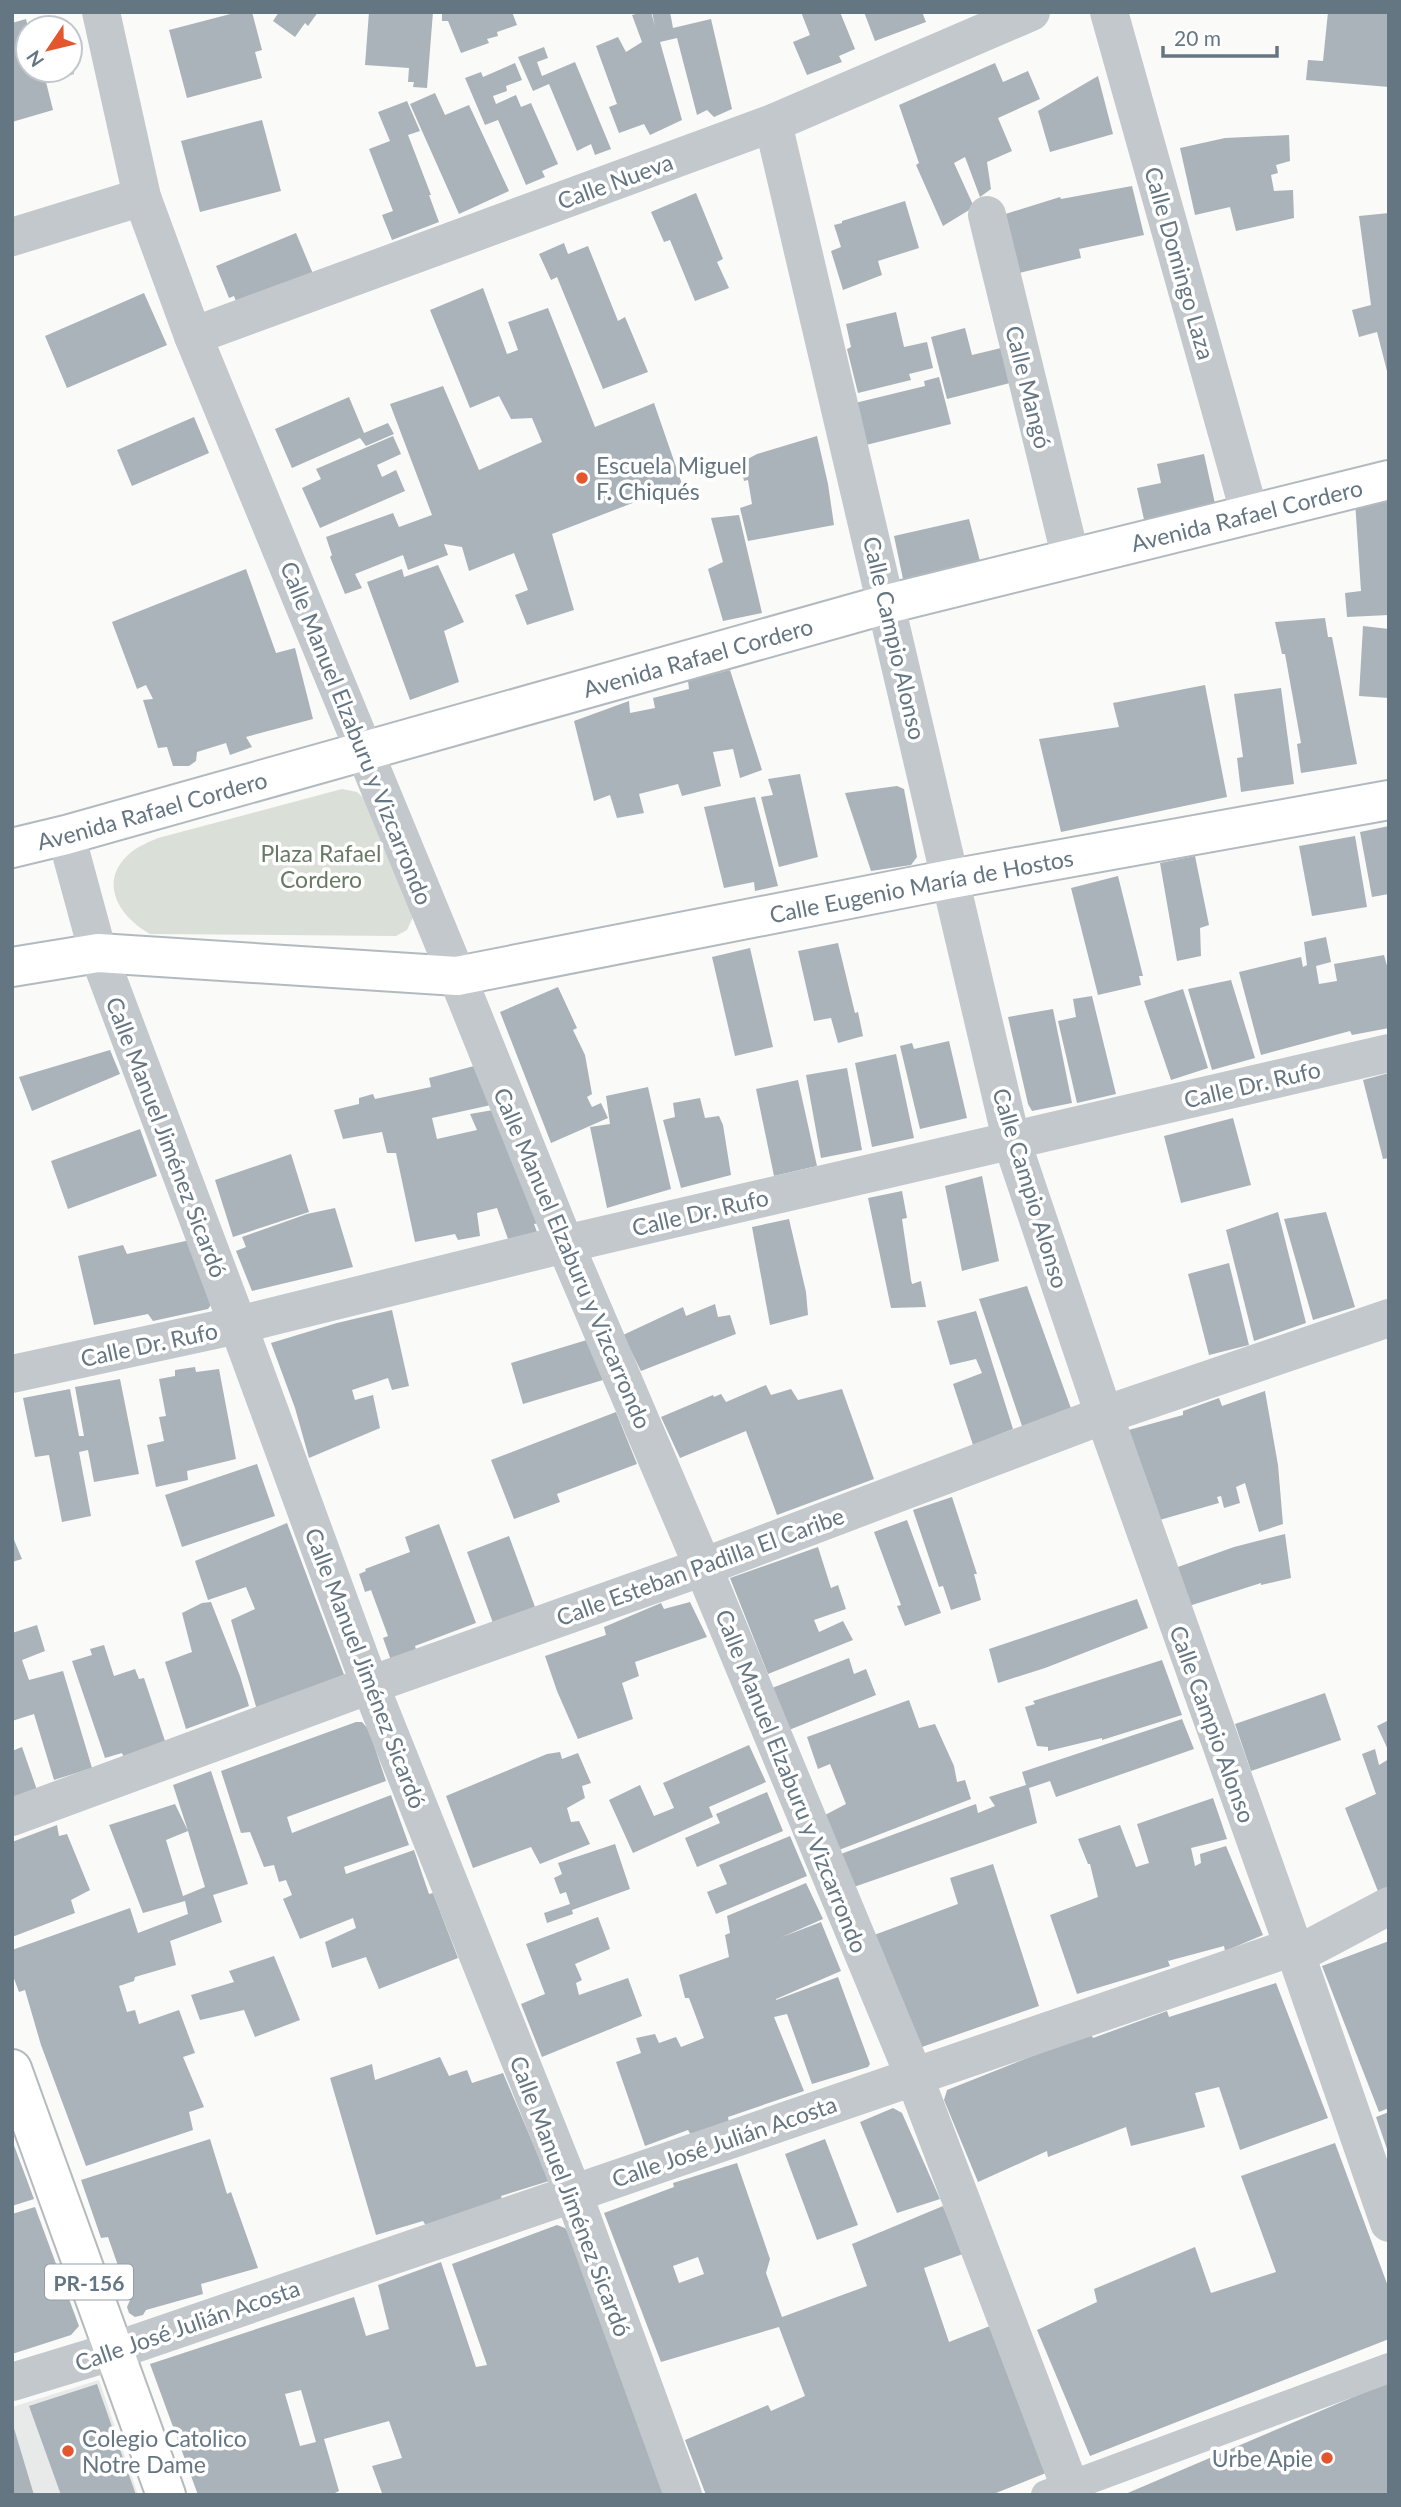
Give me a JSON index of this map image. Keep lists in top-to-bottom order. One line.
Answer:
{"streets":{"main road":["Avenida Rafael Cordero","Calle Eugenio María de Hostos","PR-156"],"street":["Calle Nueva","Calle Domingo Laza","Calle Mangó","Calle Campio Alonso","Calle Manuel Elzaburu y Vizcarrondo","Calle Dr. Rufo","Calle Manuel Jiménez Sicardó","Calle Esteban Padilla El Caribe","Calle José Julián Acosta"]},"crossings":[["Calle Nueva","Calle Campio Alonso"],["Calle Nueva","Calle Manuel Elzaburu y Vizcarrondo"],["Calle Domingo Laza","Avenida Rafael Cordero"],["Calle Mangó","Avenida Rafael Cordero"],["Avenida Rafael Cordero","Calle Campio Alonso"],["Avenida Rafael Cordero","Calle Manuel Elzaburu y Vizcarrondo"],["Avenida Rafael Cordero","Calle Manuel Jiménez Sicardó"],["Calle Campio Alonso","Calle Eugenio María de Hostos"],["Calle Campio Alonso","Calle Dr. Rufo"],["Calle Campio Alonso","Calle Esteban Padilla El Caribe"],["Calle Campio Alonso","Calle José Julián Acosta"],["Calle Manuel Elzaburu y Vizcarrondo","Calle Eugenio María de Hostos"],["Calle Manuel Elzaburu y Vizcarrondo","Calle Dr. Rufo"],["Calle Manuel Elzaburu y Vizcarrondo","Calle Esteban Padilla El Caribe"],["Calle Manuel Elzaburu y Vizcarrondo","Calle José Julián Acosta"],["Calle Dr. Rufo","Calle Manuel Jiménez Sicardó"],["Calle Manuel Jiménez Sicardó","Calle Esteban Padilla El Caribe"],["Calle Manuel Jiménez Sicardó","Calle José Julián Acosta"],["Calle José Julián Acosta","PR-156"]],"parks":["Plaza Rafael Cordero"],"places":["Escuela Miguel F. Chiqués","Colegio Catolico Notre Dame","Urbe Apie"],"scale_bar":"20 m","north":"bottom left"}
